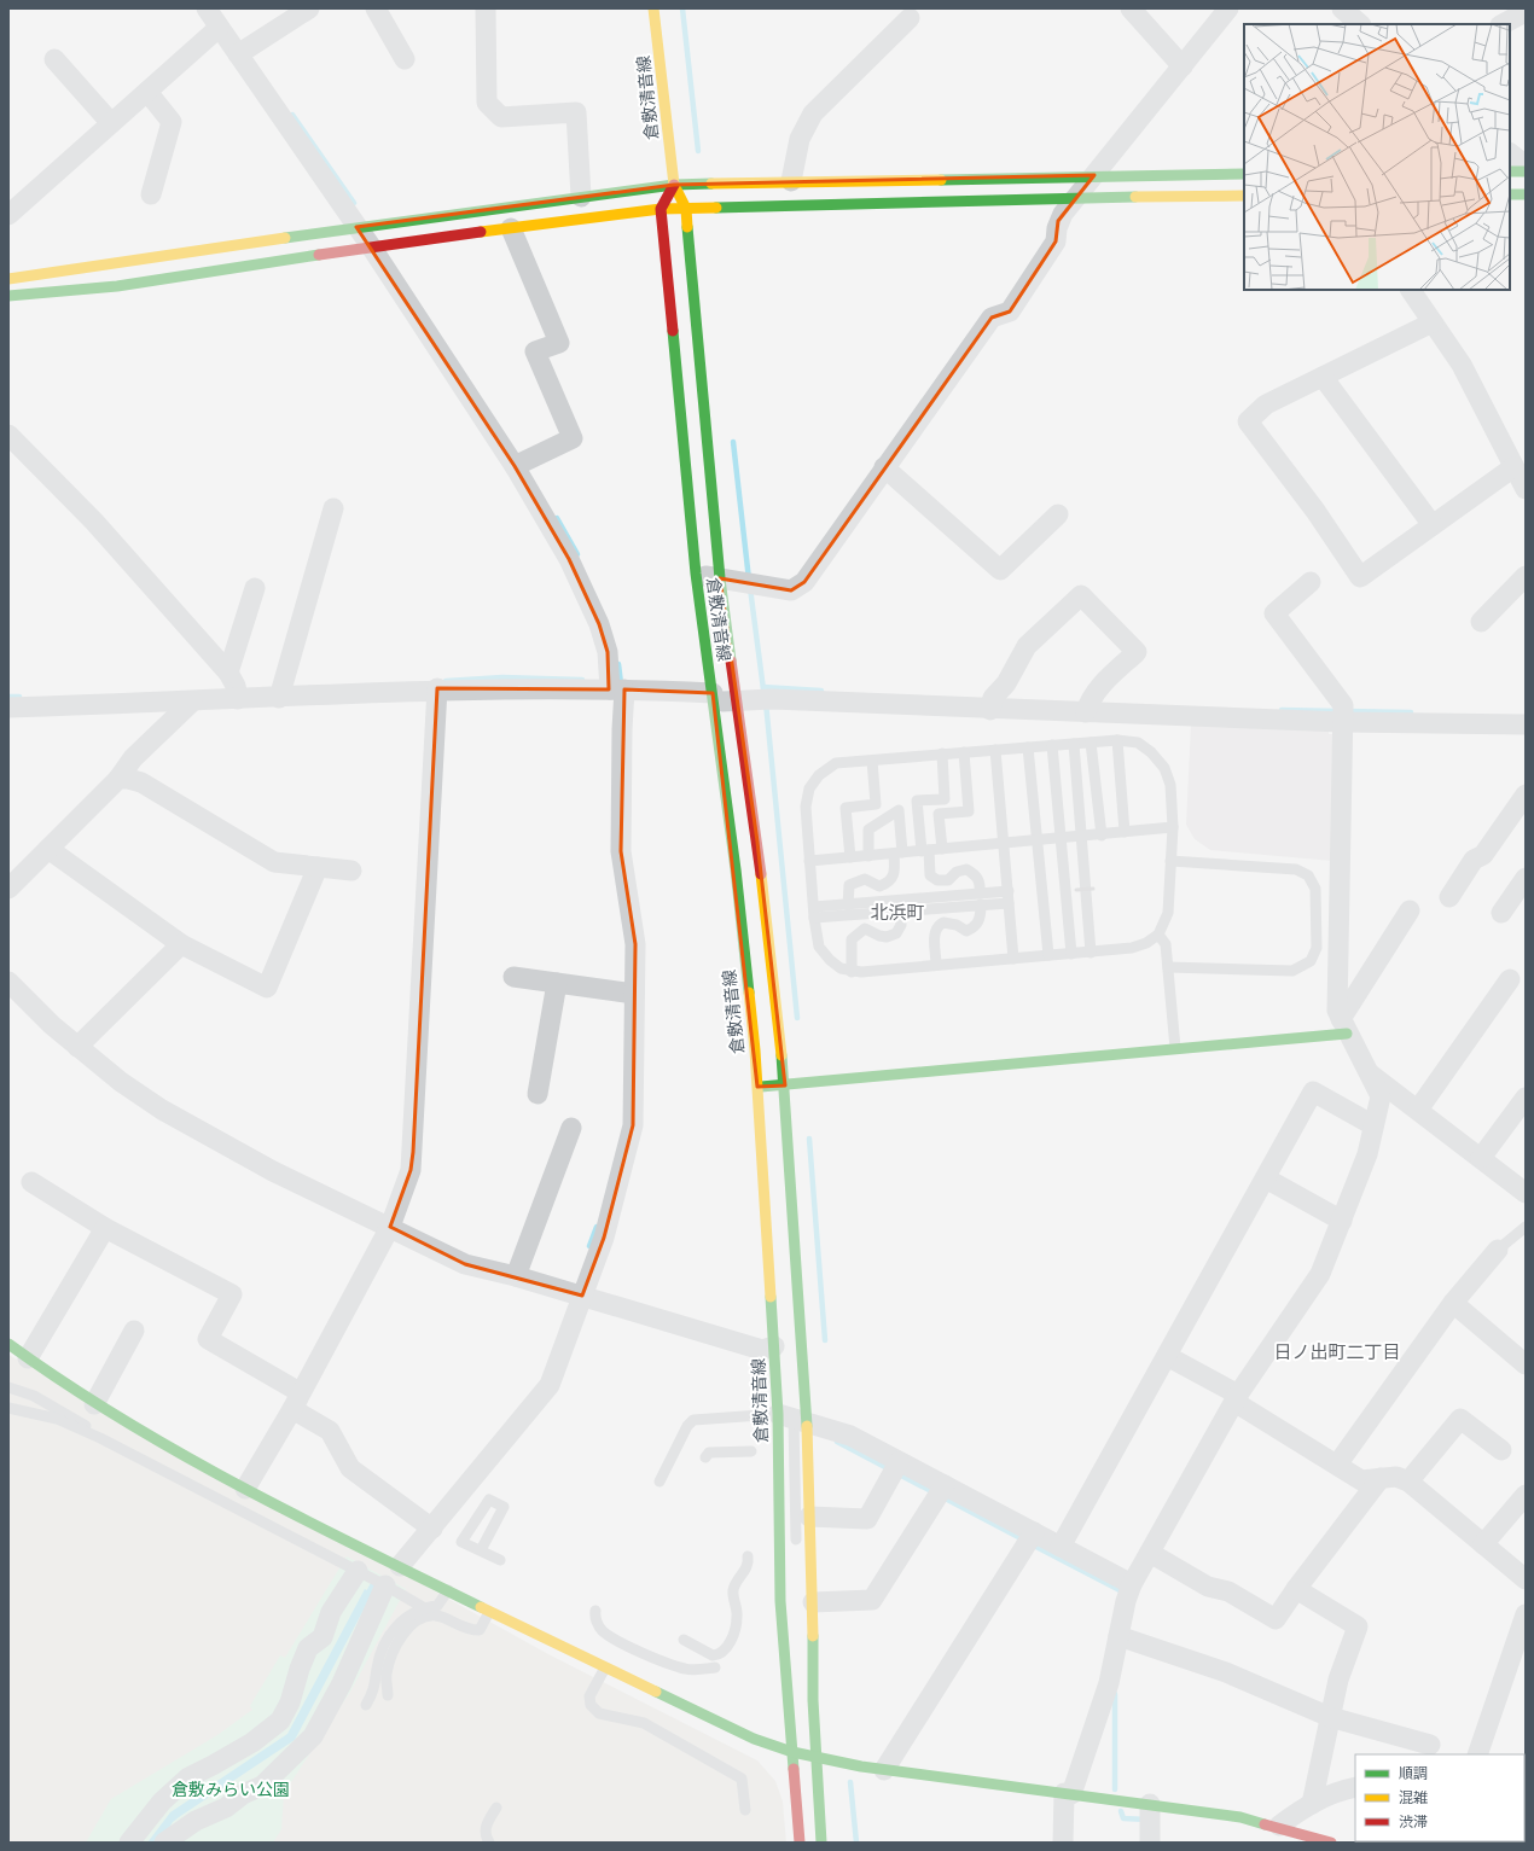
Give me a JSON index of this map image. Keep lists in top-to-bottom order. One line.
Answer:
{"streets":{"street":["倉敷清音線"]},"districts":["北浜町","日ノ出町二丁目"],"parks":["倉敷みらい公園"],"legend":["順調","混雑","渋滞"]}
